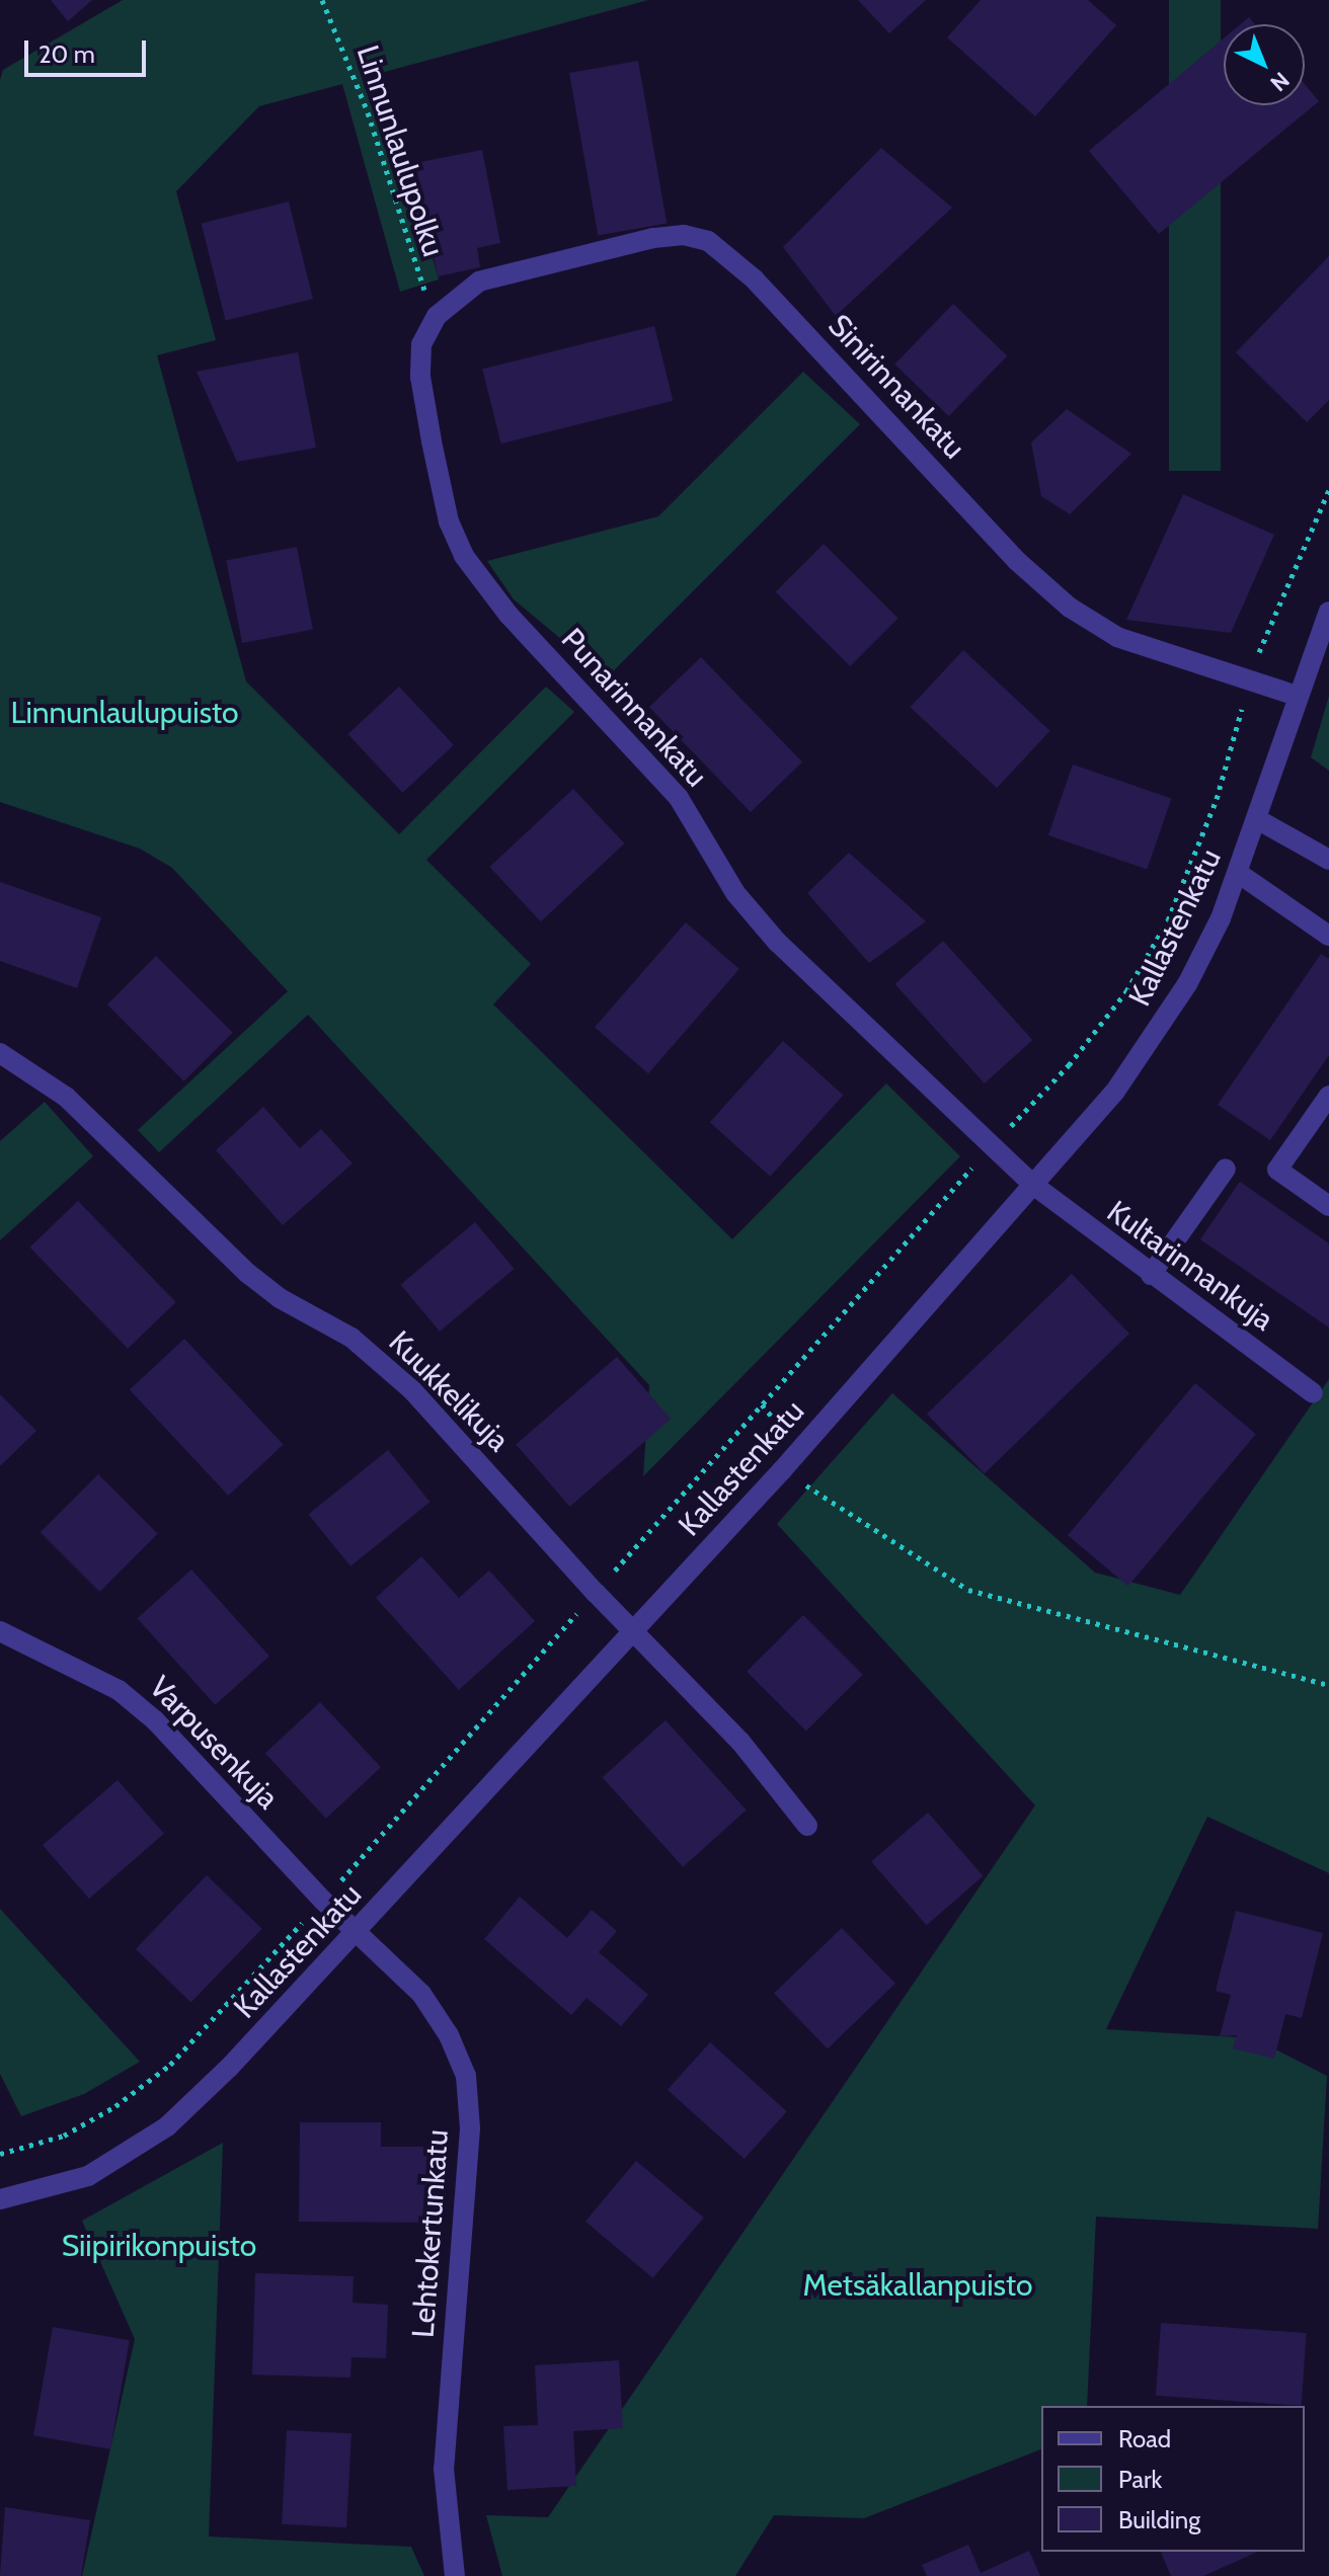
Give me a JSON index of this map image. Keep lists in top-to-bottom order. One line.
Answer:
{"streets":{"street":["Sinirinnankatu","Punarinnankatu","Kallastenkatu","Kultarinnankuja","Kuukkelikuja","Varpusenkuja","Lehtokertunkatu"],"path":["Linnunlaulupolku"]},"crossings":[["Linnunlaulupolku","Sinirinnankatu"],["Linnunlaulupolku","Punarinnankatu"],["Sinirinnankatu","Punarinnankatu"],["Sinirinnankatu","Kallastenkatu"],["Punarinnankatu","Kallastenkatu"],["Punarinnankatu","Kultarinnankuja"],["Kallastenkatu","Kultarinnankuja"],["Kallastenkatu","Kuukkelikuja"],["Kallastenkatu","Varpusenkuja"],["Kallastenkatu","Lehtokertunkatu"],["Varpusenkuja","Lehtokertunkatu"]],"parks":["Linnunlaulupuisto","Siipirikonpuisto","Metsäkallanpuisto"],"legend":["Road","Park","Building"],"scale_bar":"20 m","north":"bottom right"}
